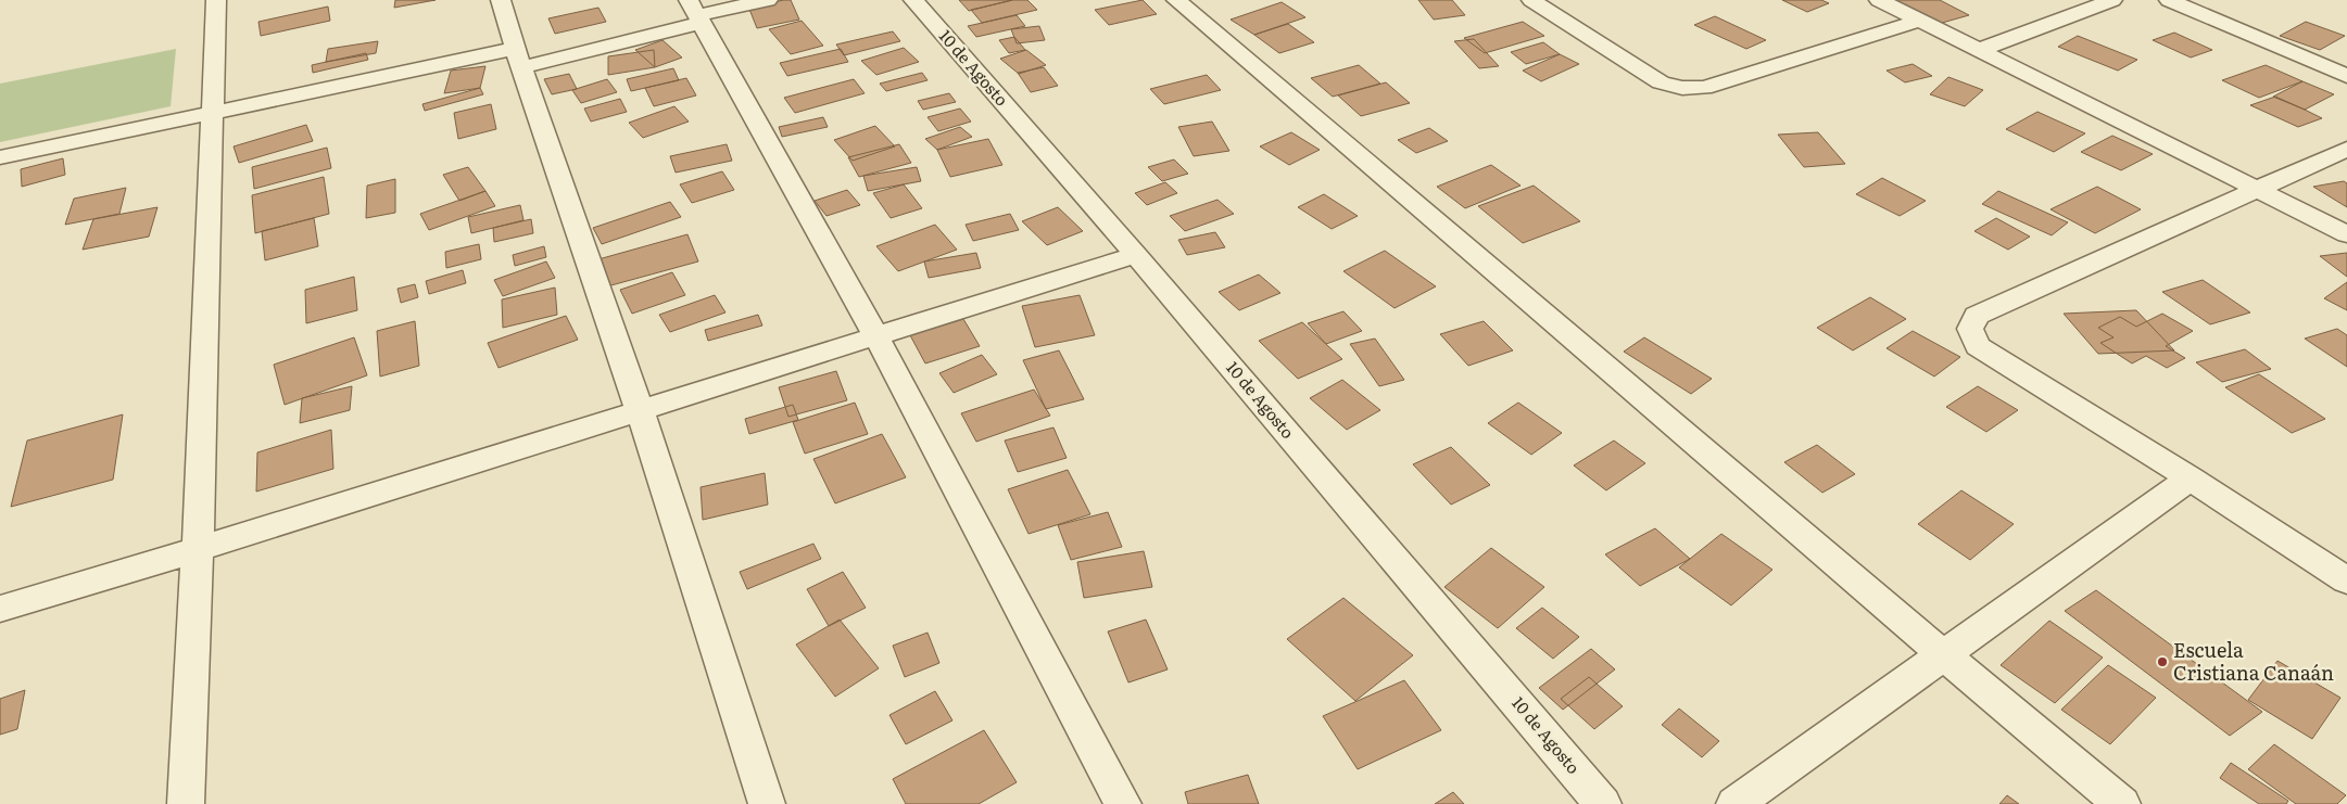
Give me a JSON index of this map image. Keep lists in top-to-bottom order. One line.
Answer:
{"streets":{"street":["10 de Agosto"]},"places":["Escuela Cristiana Canaán"]}
